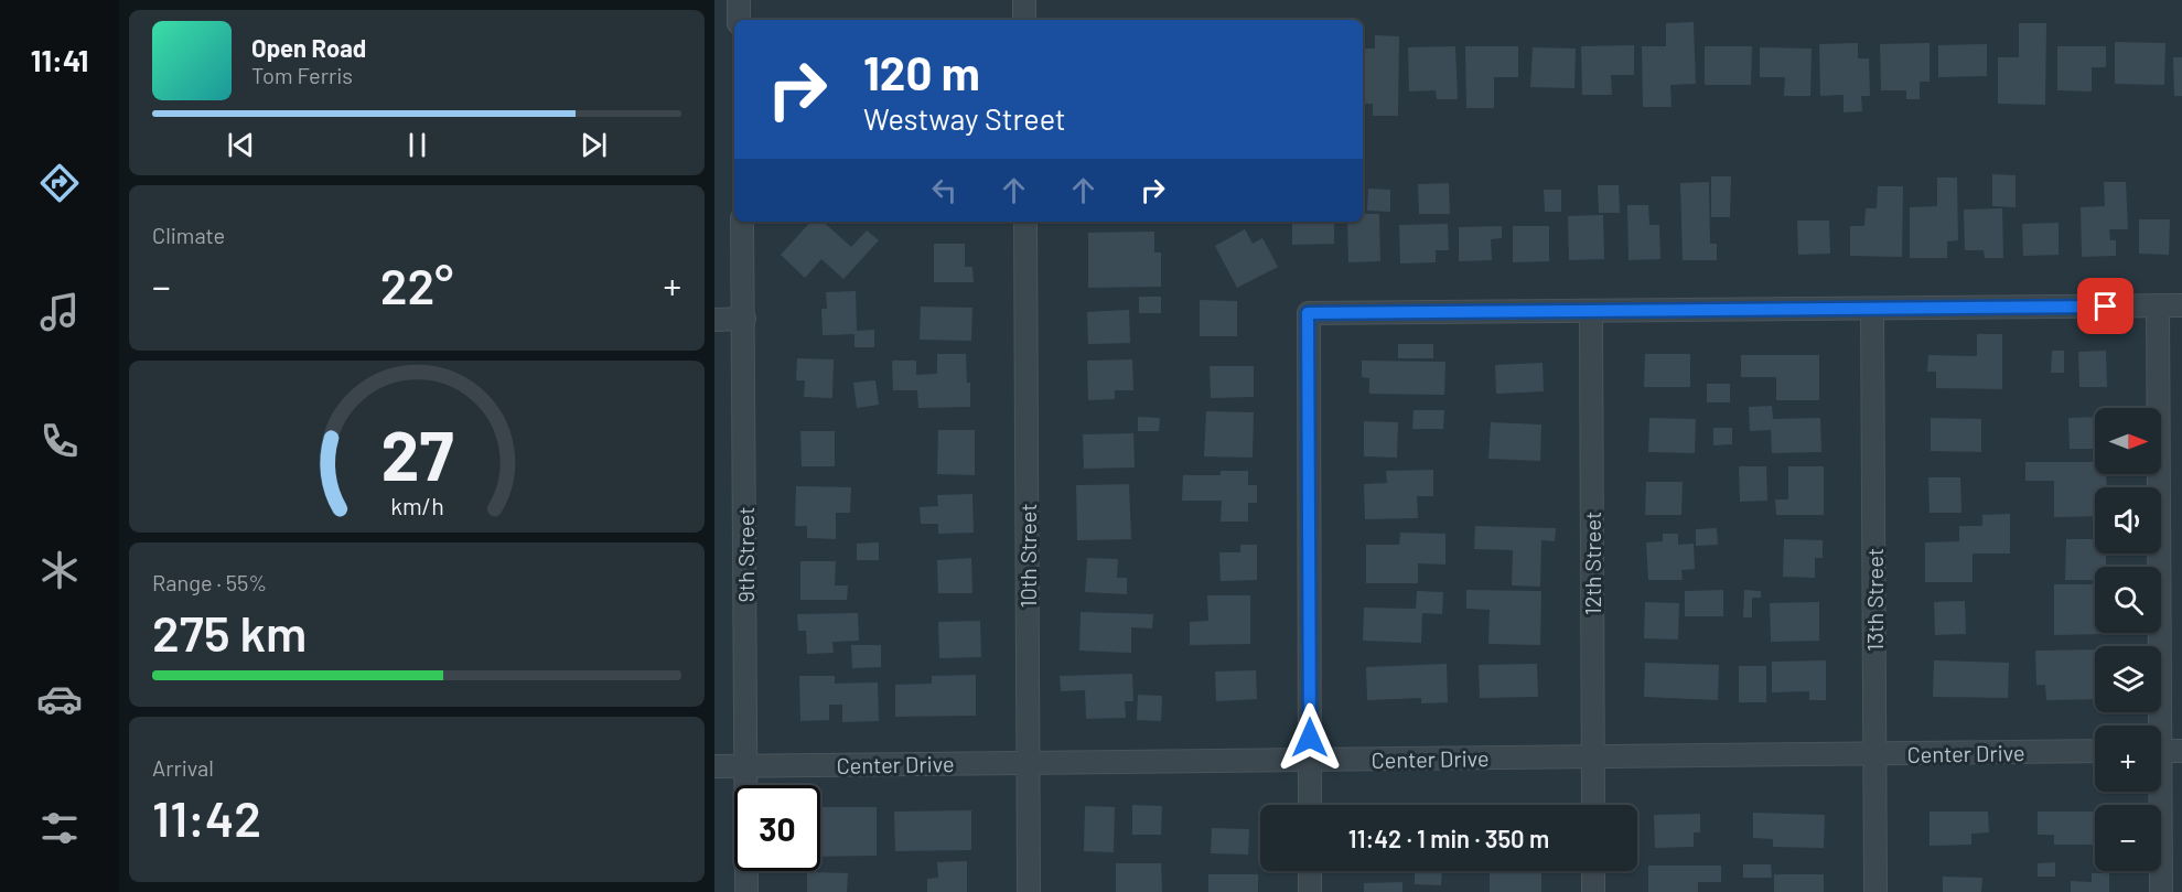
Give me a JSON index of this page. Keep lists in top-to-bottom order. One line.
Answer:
{"streets":{"street":["9th Street","10th Street","12th Street","13th Street","Center Drive"]},"crossings":[["9th Street","Center Drive"],["10th Street","Center Drive"],["12th Street","Center Drive"],["13th Street","Center Drive"]],"north":"right","page":{"tabs":"11:41","turn":["120 m","Westway Street"],"song":["Open Road","Tom Ferris"],"tile":["Climate",["Range · 55%","275 km"],["Arrival","11:42"]],"heat":["−","22°","+"],"map_buttons":["+","−"],"limit":"30","trip":"11:42 · 1 min · 350 m","gauge":["27","km/h"]}}
